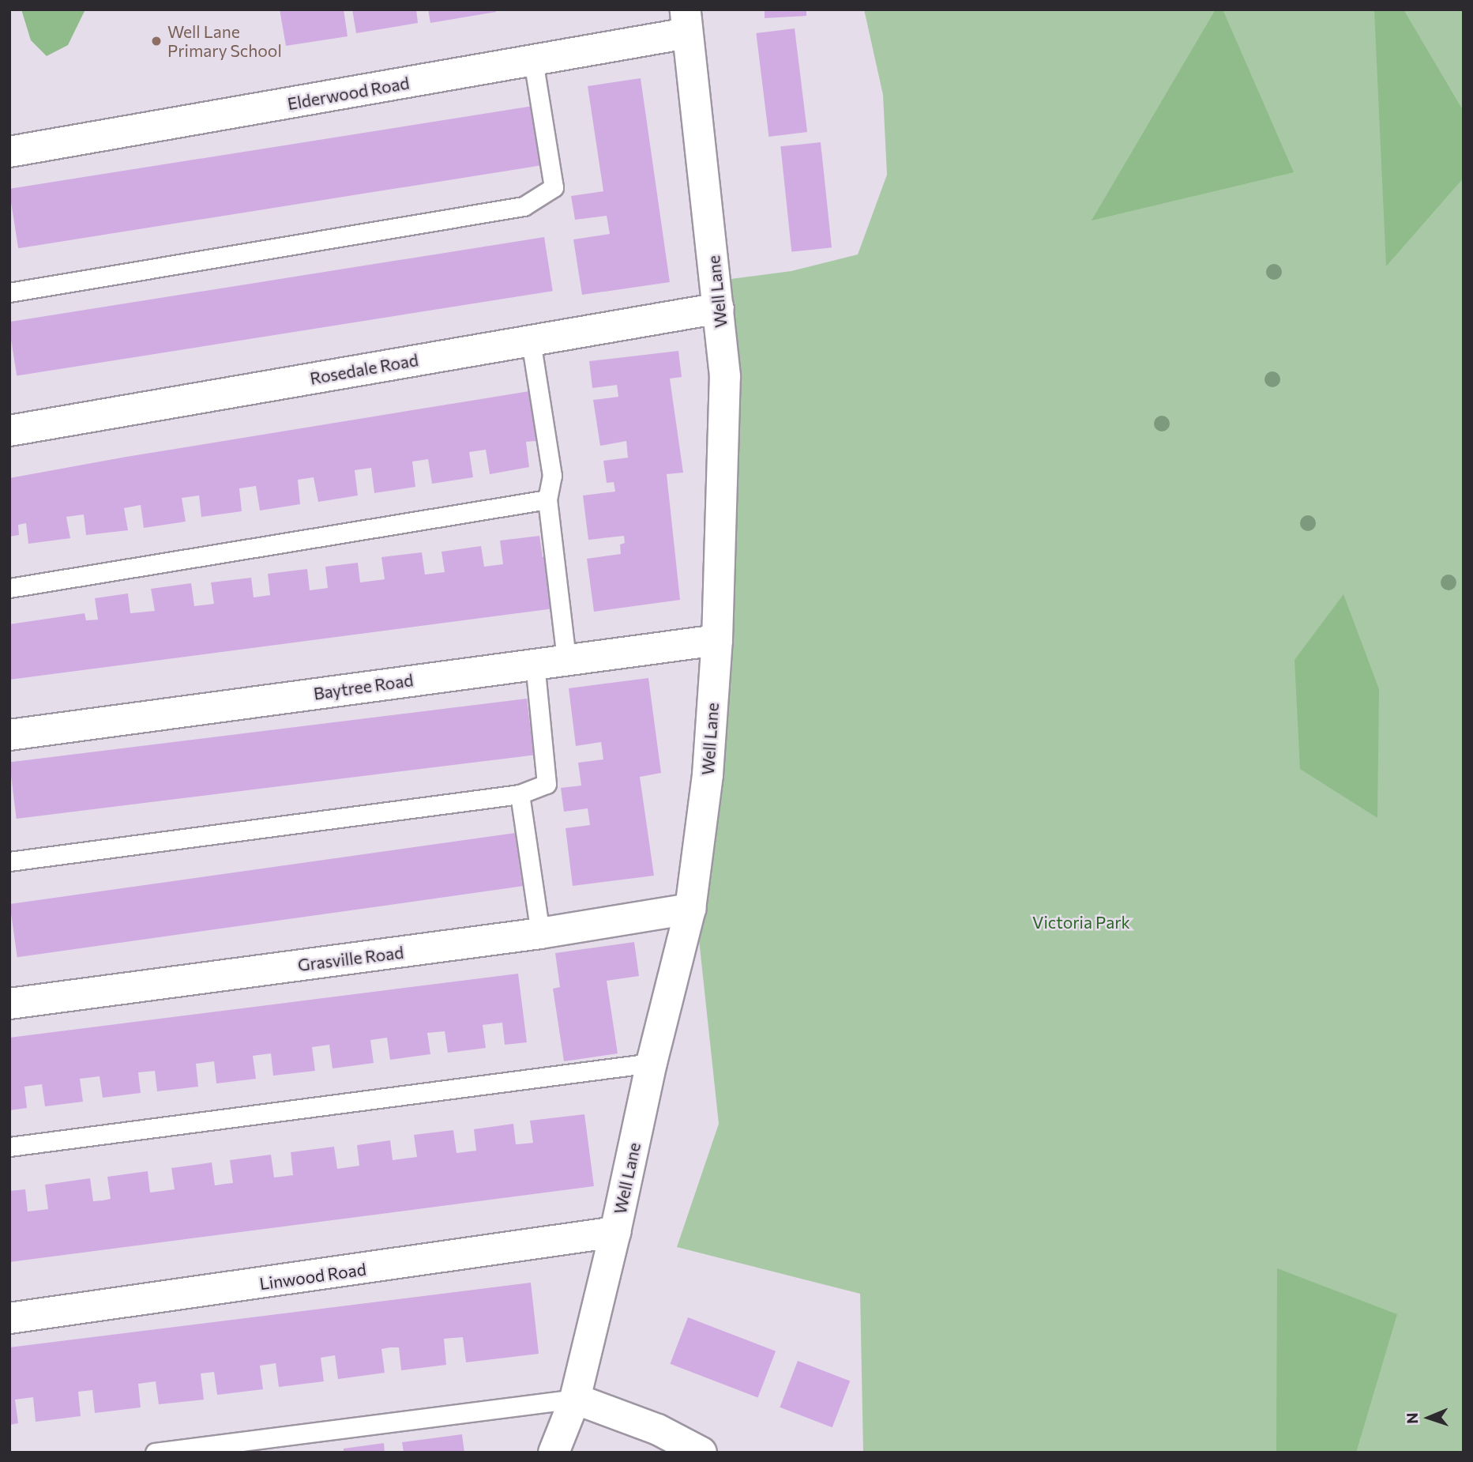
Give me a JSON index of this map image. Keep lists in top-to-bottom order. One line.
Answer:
{"streets":{"street":["Elderwood Road","Well Lane","Rosedale Road","Baytree Road","Grasville Road","Linwood Road"]},"crossings":[["Elderwood Road","Well Lane"],["Well Lane","Rosedale Road"],["Well Lane","Baytree Road"],["Well Lane","Grasville Road"],["Well Lane","Linwood Road"]],"parks":["Victoria Park"],"places":["Well Lane Primary School"],"north":"left"}
